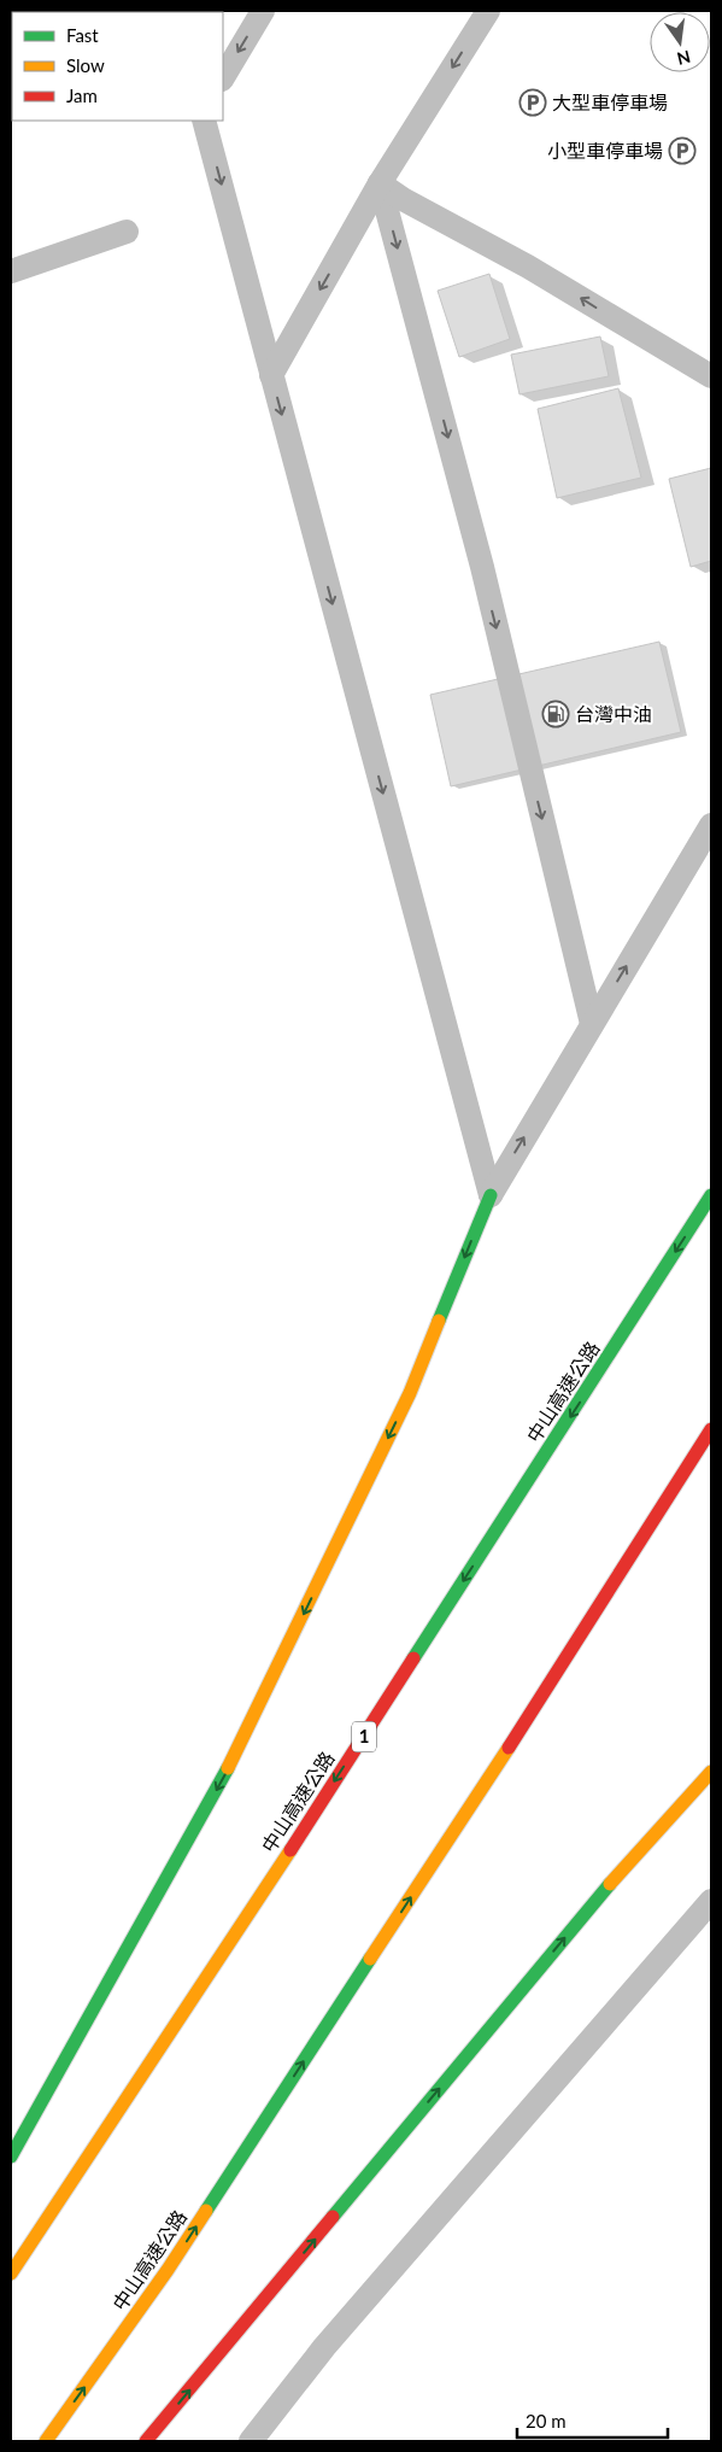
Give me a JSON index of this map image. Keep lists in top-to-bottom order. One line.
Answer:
{"streets":{"highway":["中山高速公路","1"]},"places":{"parking":["大型車停車場","小型車停車場"],"fuel station":["台灣中油"]},"legend":["Fast","Slow","Jam"],"scale_bar":"20 m","north":"bottom"}
